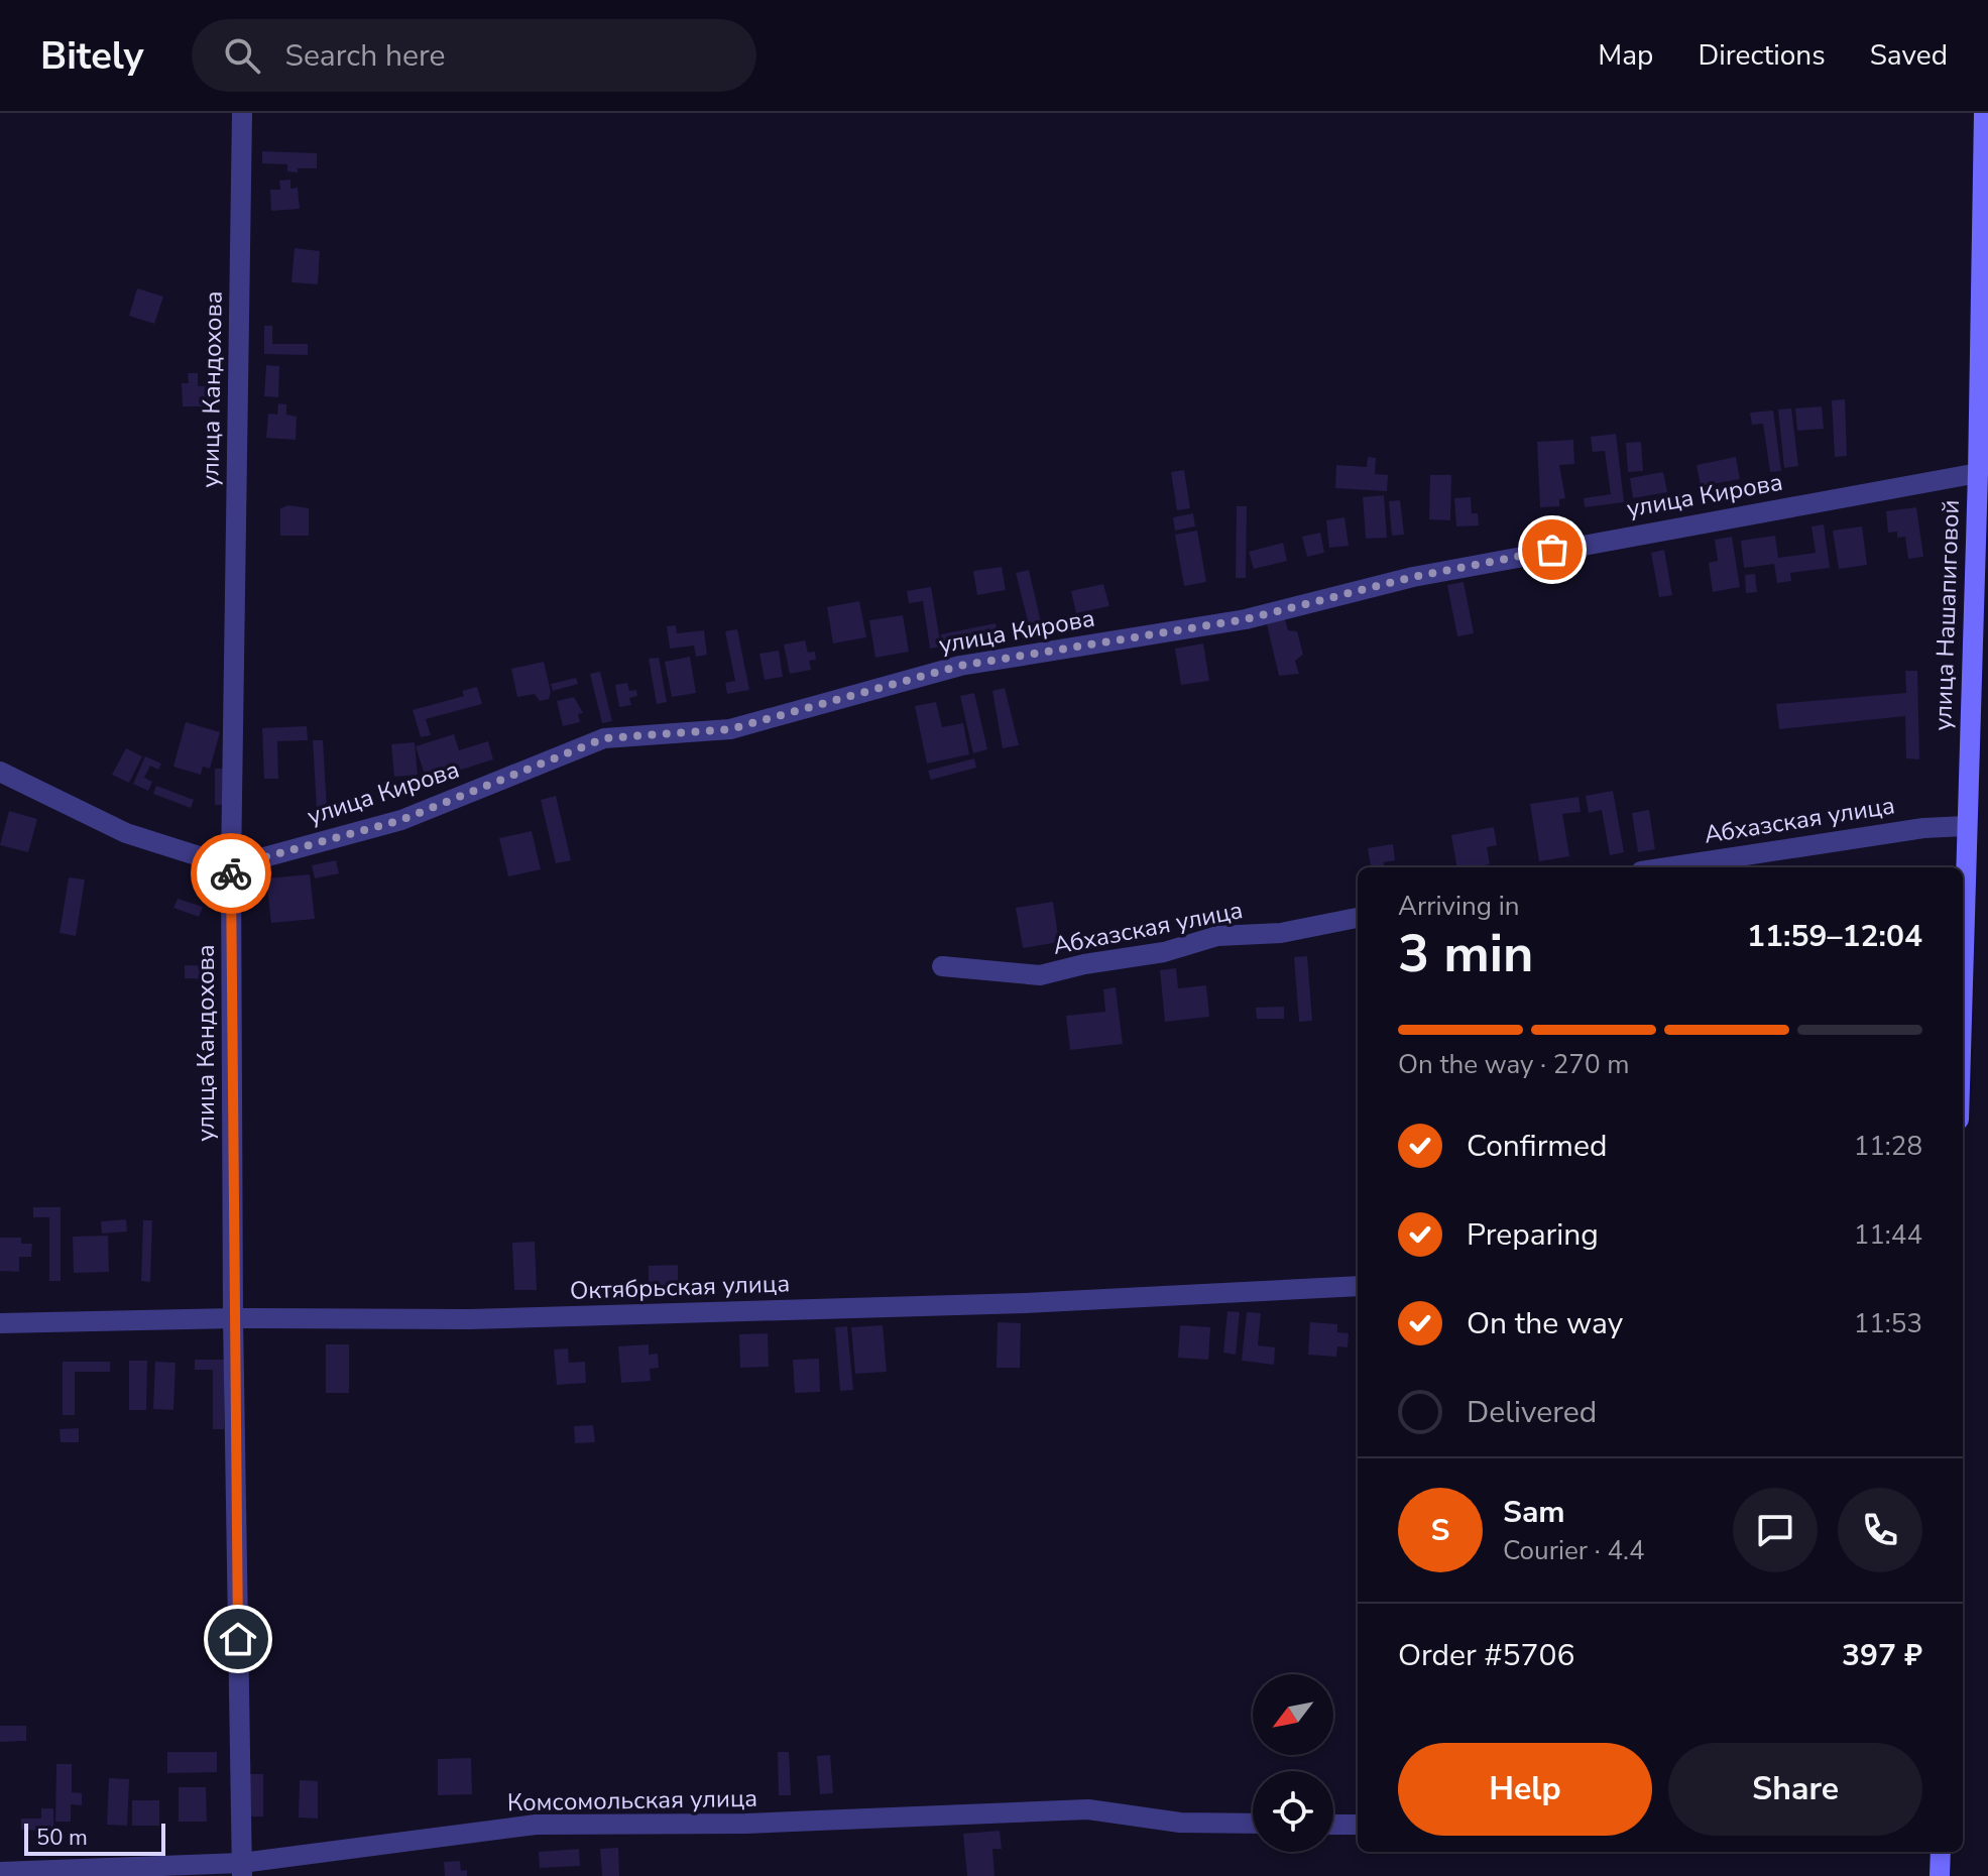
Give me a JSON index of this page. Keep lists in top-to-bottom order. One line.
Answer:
{"streets":{"street":["улица Кандохова","улица Кирова","улица Нашапиговой","Абхазская улица","Октябрьская улица","Комсомольская улица"]},"crossings":[["улица Кандохова","улица Кирова"],["улица Кандохова","Октябрьская улица"],["улица Кандохова","Комсомольская улица"],["улица Кирова","улица Нашапиговой"],["улица Нашапиговой","Абхазская улица"]],"scale_bar":"50 m","north":"bottom left","page":{"header":"Bitely","search":"Search here","nav":["Map","Directions","Saved"],"heading":["3 min","Arriving in","11:59–12:04"],"panel":["Sam","Courier · 4.4","Order #5706","397 ₽"],"bar":"On the way · 270 m","list":[["Confirmed","11:28"],["Preparing","11:44"],["On the way","11:53"],"Delivered"],"round":"S","buttons":["Help","Share"],"scale":"50 m"}}
